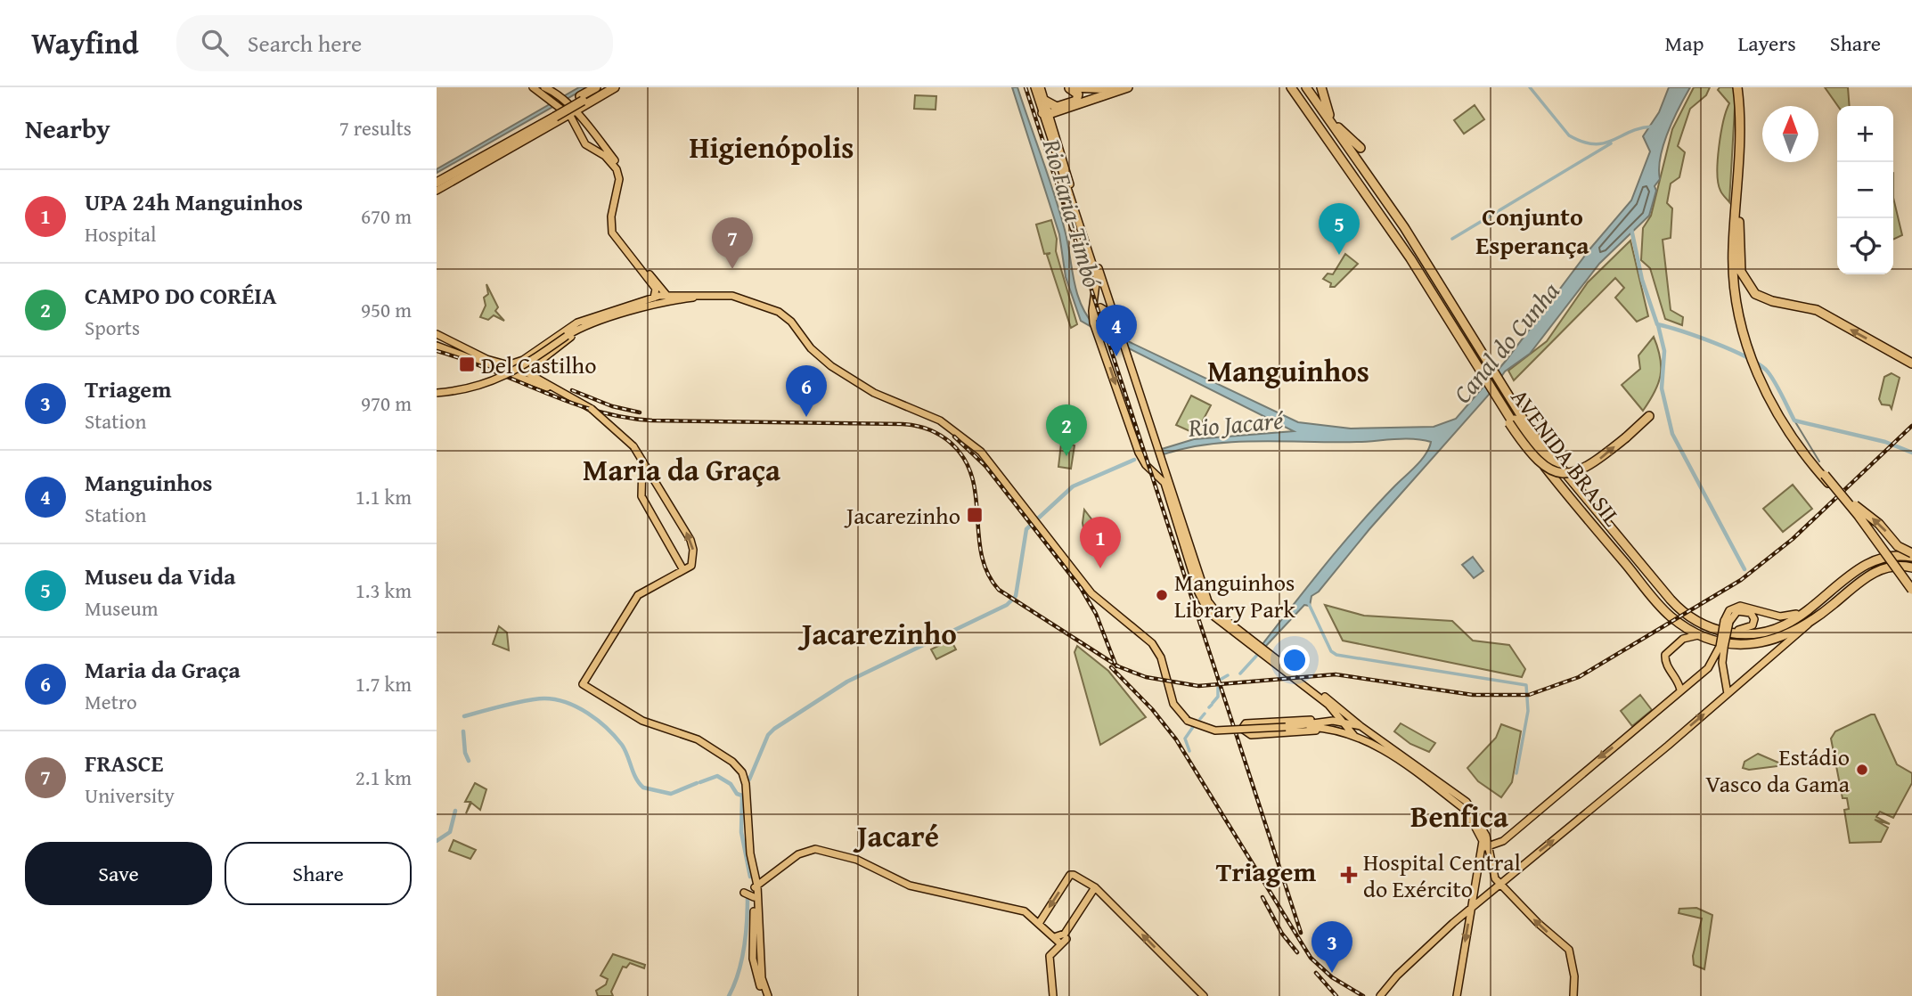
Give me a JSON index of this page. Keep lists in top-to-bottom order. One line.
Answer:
{"streets":{"highway":["AVENIDA BRASIL"]},"districts":["Higienópolis","Conjunto Esperança","Manguinhos","Maria da Graça","Jacarezinho","Benfica","Jacaré","Triagem"],"water":["Rio Faria-Timbó","Canal do Cunha","Rio Jacaré"],"places":{"transit":["Del Castilho","Jacarezinho"],"other":["Manguinhos Library Park","Estádio Vasco da Gama"],"health":["Hospital Central do Exército"]},"north":"top","page":{"header":"Wayfind","search":"Search here","nav":["Map","Layers","Share"],"heading":["Nearby","7 results"],"map_buttons":["+","−"],"list":[{"mark":"1","name":"UPA 24h Manguinhos","note":"Hospital","value":"670 m"},{"mark":"2","name":"CAMPO DO CORÉIA","note":"Sports","value":"950 m"},{"mark":"3","name":"Triagem","note":"Station","value":"970 m"},{"mark":"4","name":"Manguinhos","note":"Station","value":"1.1 km"},{"mark":"5","name":"Museu da Vida","note":"Museum","value":"1.3 km"},{"mark":"6","name":"Maria da Graça","note":"Metro","value":"1.7 km"},{"mark":"7","name":"FRASCE","note":"University","value":"2.1 km"}],"pins":["5","7","4","6","2","1","3"],"buttons":["Save","Share"]}}
